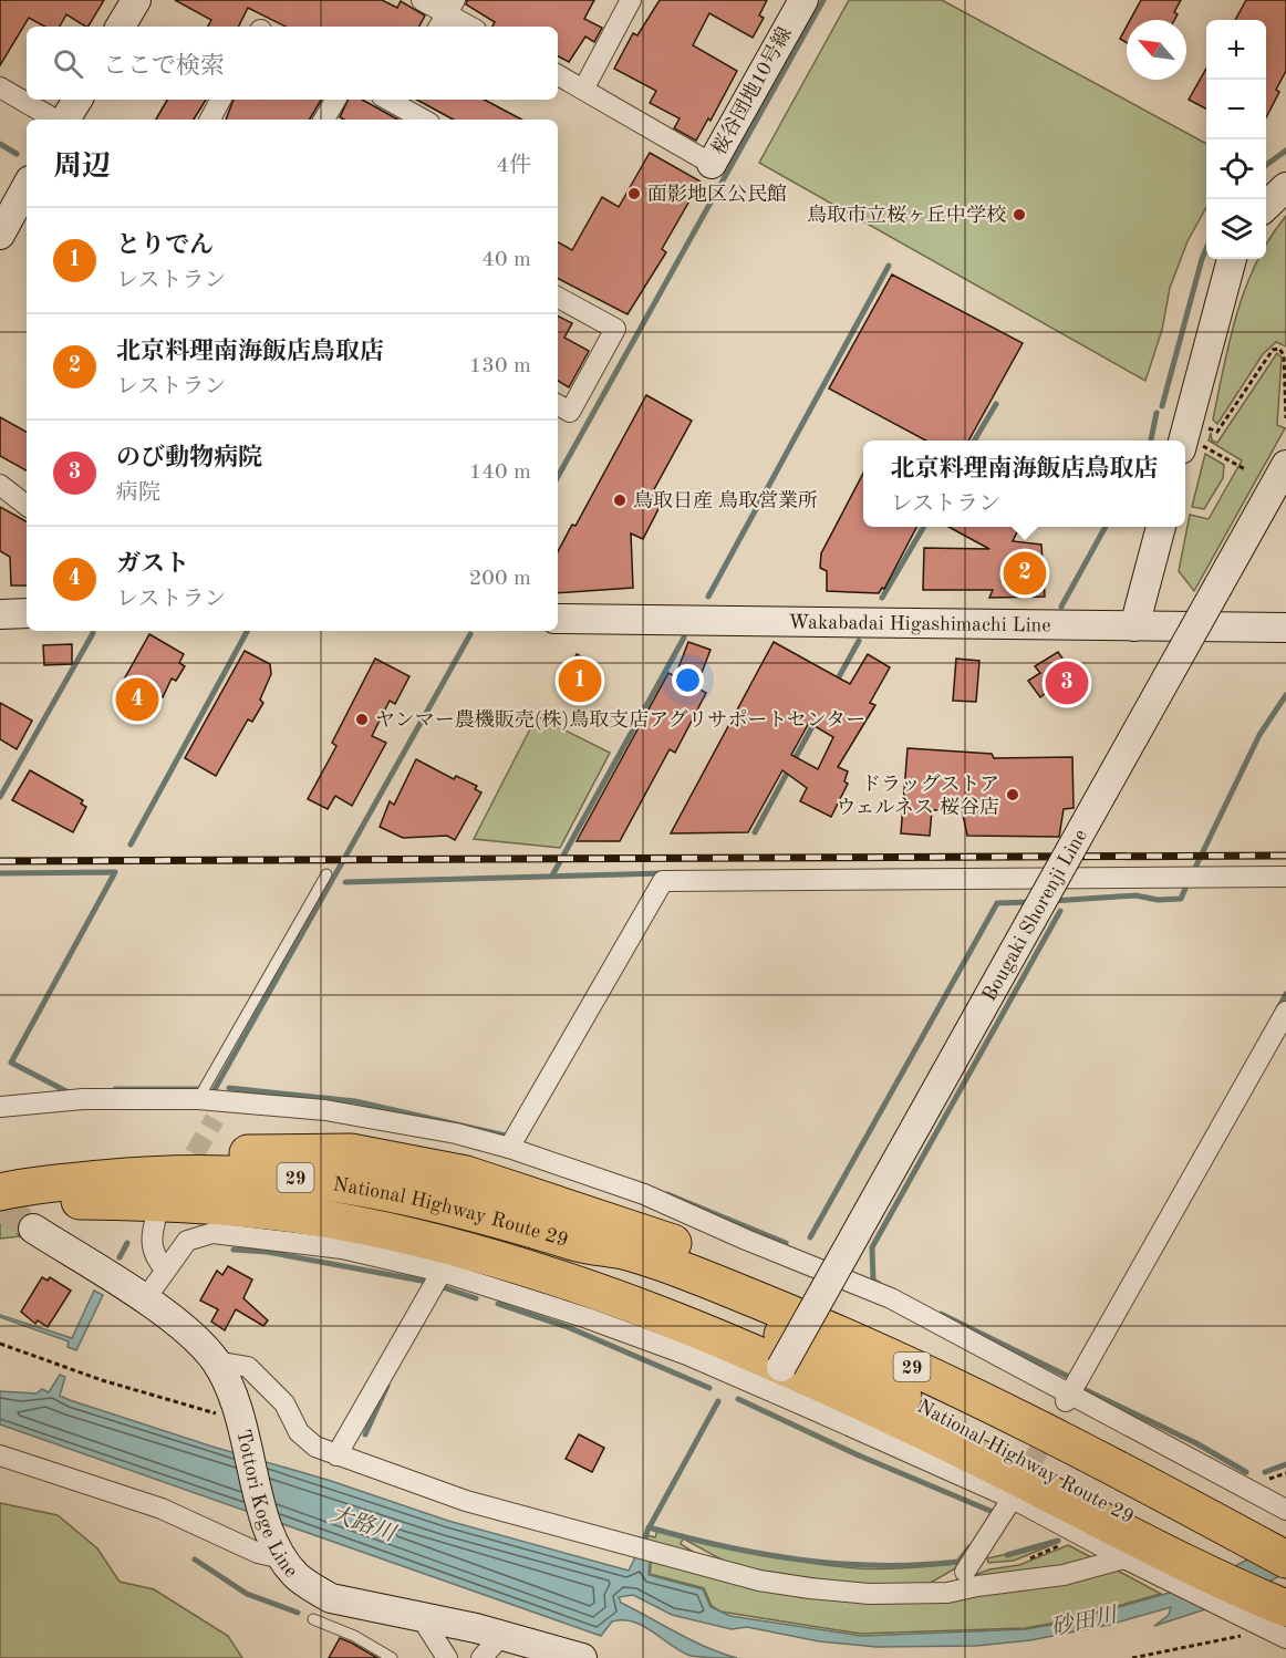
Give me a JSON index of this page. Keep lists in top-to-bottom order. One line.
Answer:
{"streets":{"highway":["29","National Highway Route 29"],"main road":["桜谷団地10号線","Wakabadai Higashimachi Line","Bougaki Shorenji Line","Tottori Koge Line"]},"water":["大路川","砂田川"],"places":["面影地区公民館","鳥取市立桜ヶ丘中学校","鳥取日産 鳥取営業所","ヤンマー農機販売(株)鳥取支店アグリサポートセンター","ドラッグストア ウェルネス 桜谷店"],"north":"top left","page":{"map_buttons":["+","−"],"search":"ここで検索","heading":["周辺","4件"],"list":[{"mark":"1","name":"とりでん","note":"レストラン","value":"40 m"},{"mark":"2","name":"北京料理南海飯店鳥取店","note":"レストラン","value":"130 m"},{"mark":"3","name":"のび動物病院","note":"病院","value":"140 m"},{"mark":"4","name":"ガスト","note":"レストラン","value":"200 m"}],"popup":["北京料理南海飯店鳥取店","レストラン"],"pins":["2","1","3","4"]}}
